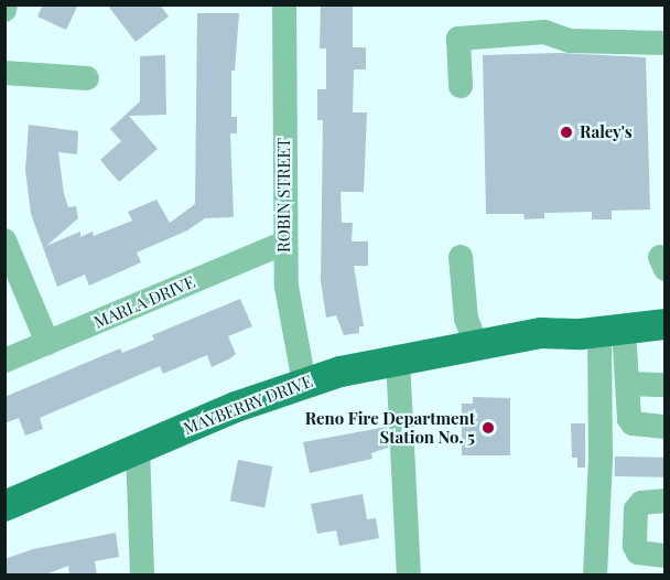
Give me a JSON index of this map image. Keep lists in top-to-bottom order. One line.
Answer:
{"streets":{"main road":["MAYBERRY DRIVE"],"street":["ROBIN STREET","MARLA DRIVE"]},"crossings":[["ROBIN STREET","MARLA DRIVE"],["ROBIN STREET","MAYBERRY DRIVE"]],"places":["Raley's","Reno Fire Department Station No. 5"]}
